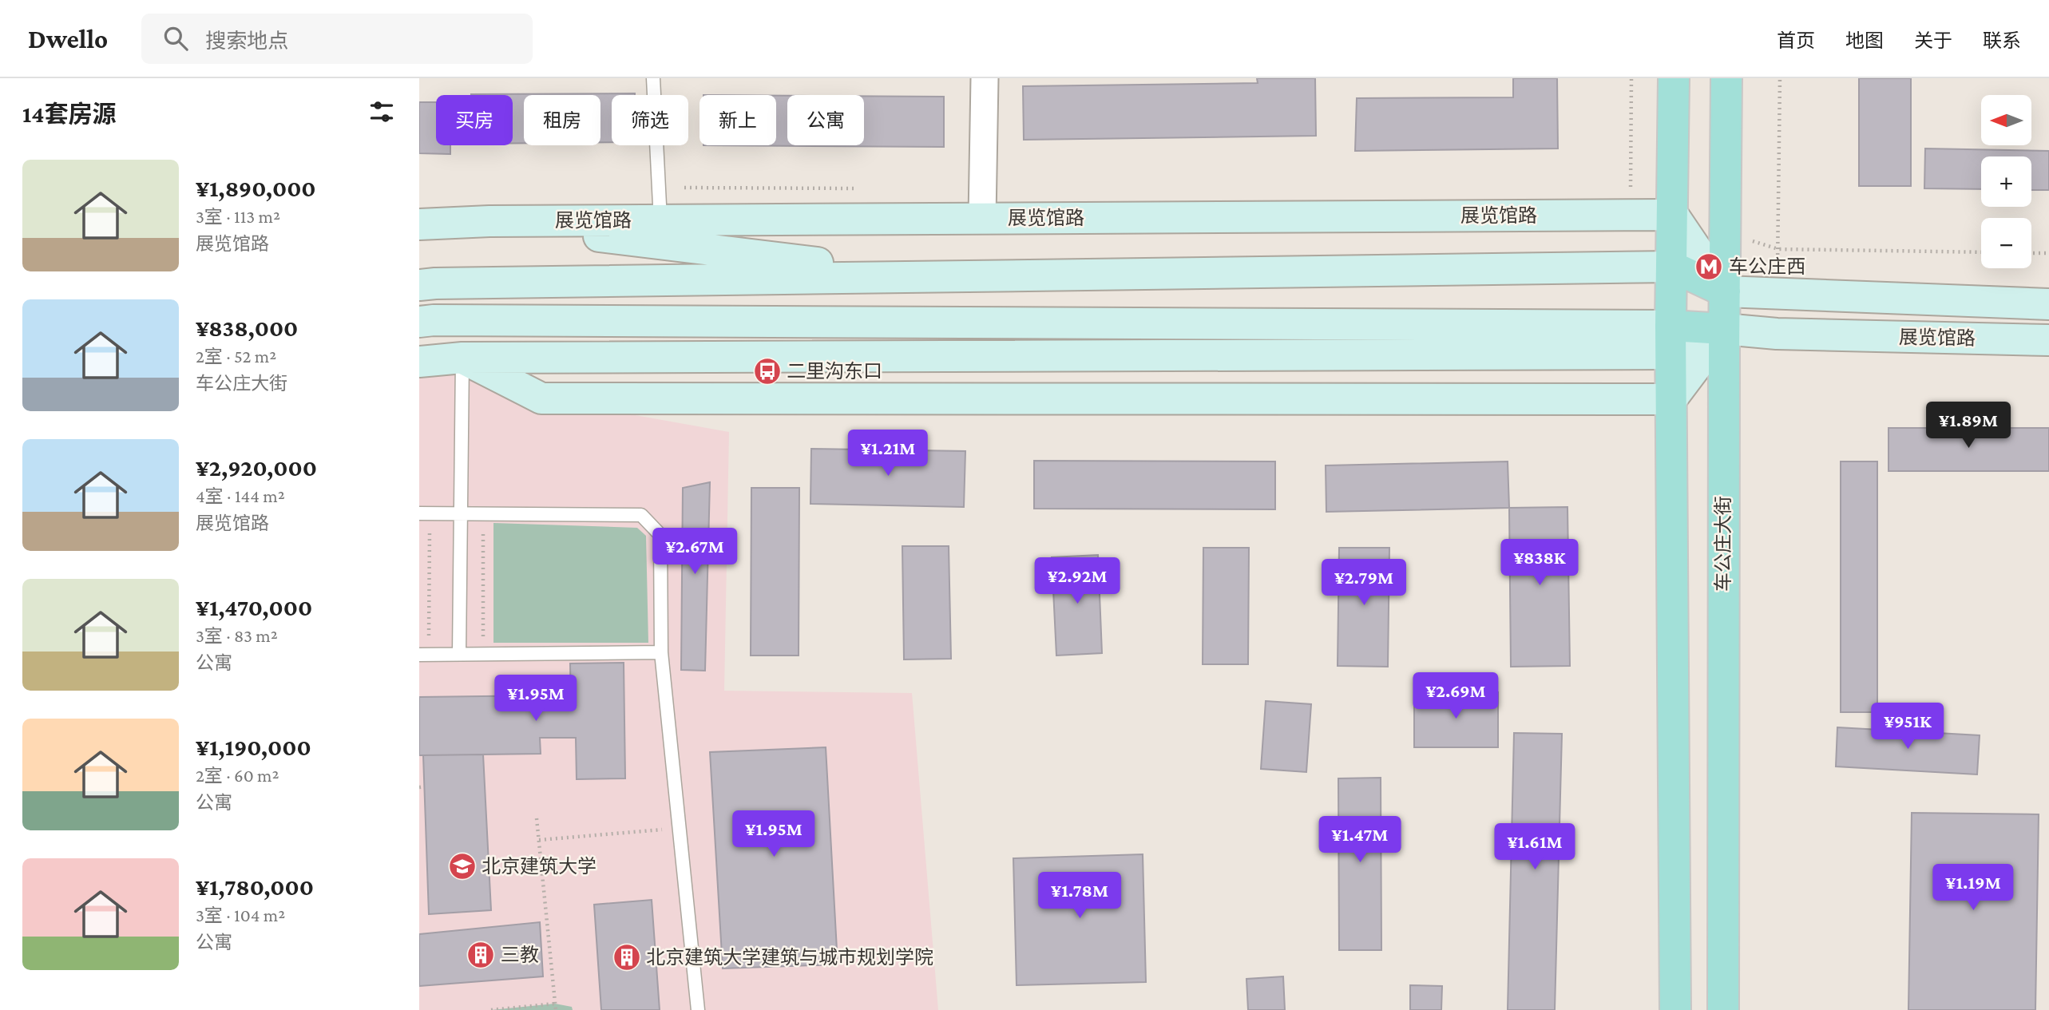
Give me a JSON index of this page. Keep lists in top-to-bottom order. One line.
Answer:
{"streets":{"main road":["车公庄大街"],"street":["展览馆路"]},"crossings":[["展览馆路","车公庄大街"]],"places":{"metro station":["车公庄西"],"bus stop":["二里沟东口"],"school or university":["北京建筑大学"],"building":["三教","北京建筑大学建筑与城市规划学院"]},"north":"left","page":{"header":"Dwello","search":"搜索地点","nav":["首页","地图","关于","联系"],"heading":"14套房源","map_buttons":["+","−"],"chip":["买房","租房","筛选","新上","公寓"],"list":[{"name":"¥1,890,000","note":"3室 · 113 m² · 展览馆路"},{"name":"¥838,000","note":"2室 · 52 m² · 车公庄大街"},{"name":"¥2,920,000","note":"4室 · 144 m² · 展览馆路"},{"name":"¥1,470,000","note":"3室 · 83 m² · 公寓"},{"name":"¥1,190,000","note":"2室 · 60 m² · 公寓"},{"name":"¥1,780,000","note":"3室 · 104 m² · 公寓"}],"price":["¥1.89M","¥1.21M","¥2.67M","¥838K","¥2.92M","¥2.79M","¥2.69M","¥1.95M","¥951K","¥1.95M","¥1.47M","¥1.61M","¥1.19M","¥1.78M"]}}
